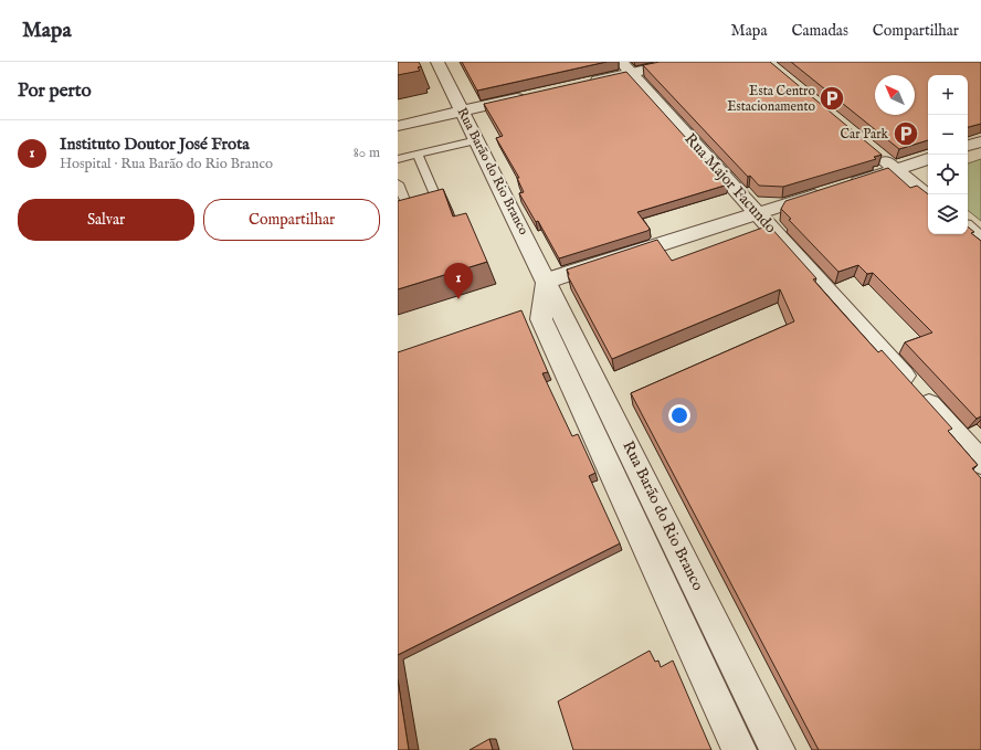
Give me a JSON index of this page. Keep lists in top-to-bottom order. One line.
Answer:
{"streets":{"street":["Rua Barão do Rio Branco","Rua Major Facundo"]},"places":{"parking":["Esta Centro Estacionamento","Car Park"]},"north":"top left","page":{"header":"Mapa","nav":["Mapa","Camadas","Compartilhar"],"heading":"Por perto","map_buttons":["+","−"],"list":[{"mark":"1","name":"Instituto Doutor José Frota","note":"Hospital · Rua Barão do Rio Branco","value":"80 m"}],"buttons":["Salvar","Compartilhar"],"pins":"1"}}
